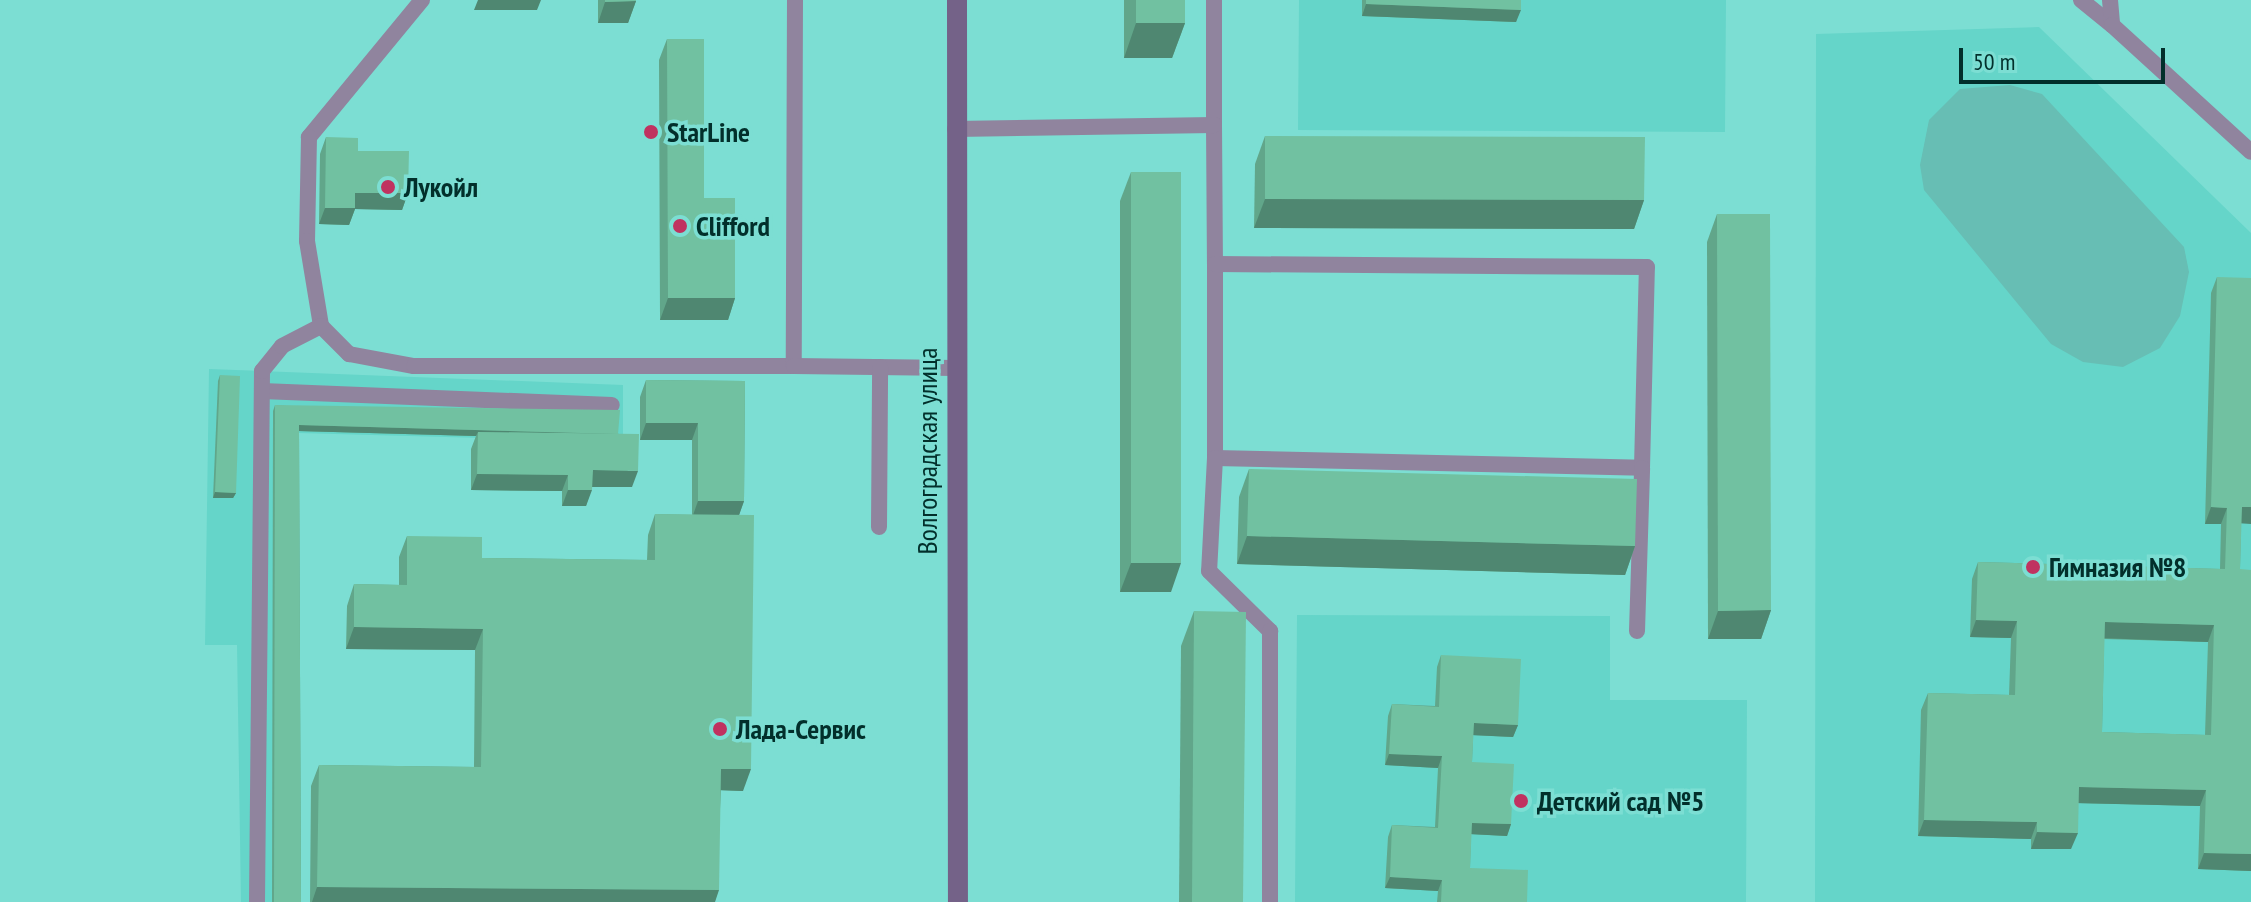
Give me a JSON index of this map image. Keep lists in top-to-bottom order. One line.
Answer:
{"streets":{"main road":["Волгоградская улица"]},"places":["StarLine","Лукойл","Clifford","Гимназия №8","Лада-Сервис","Детский сад №5"],"scale_bar":"50 m"}
